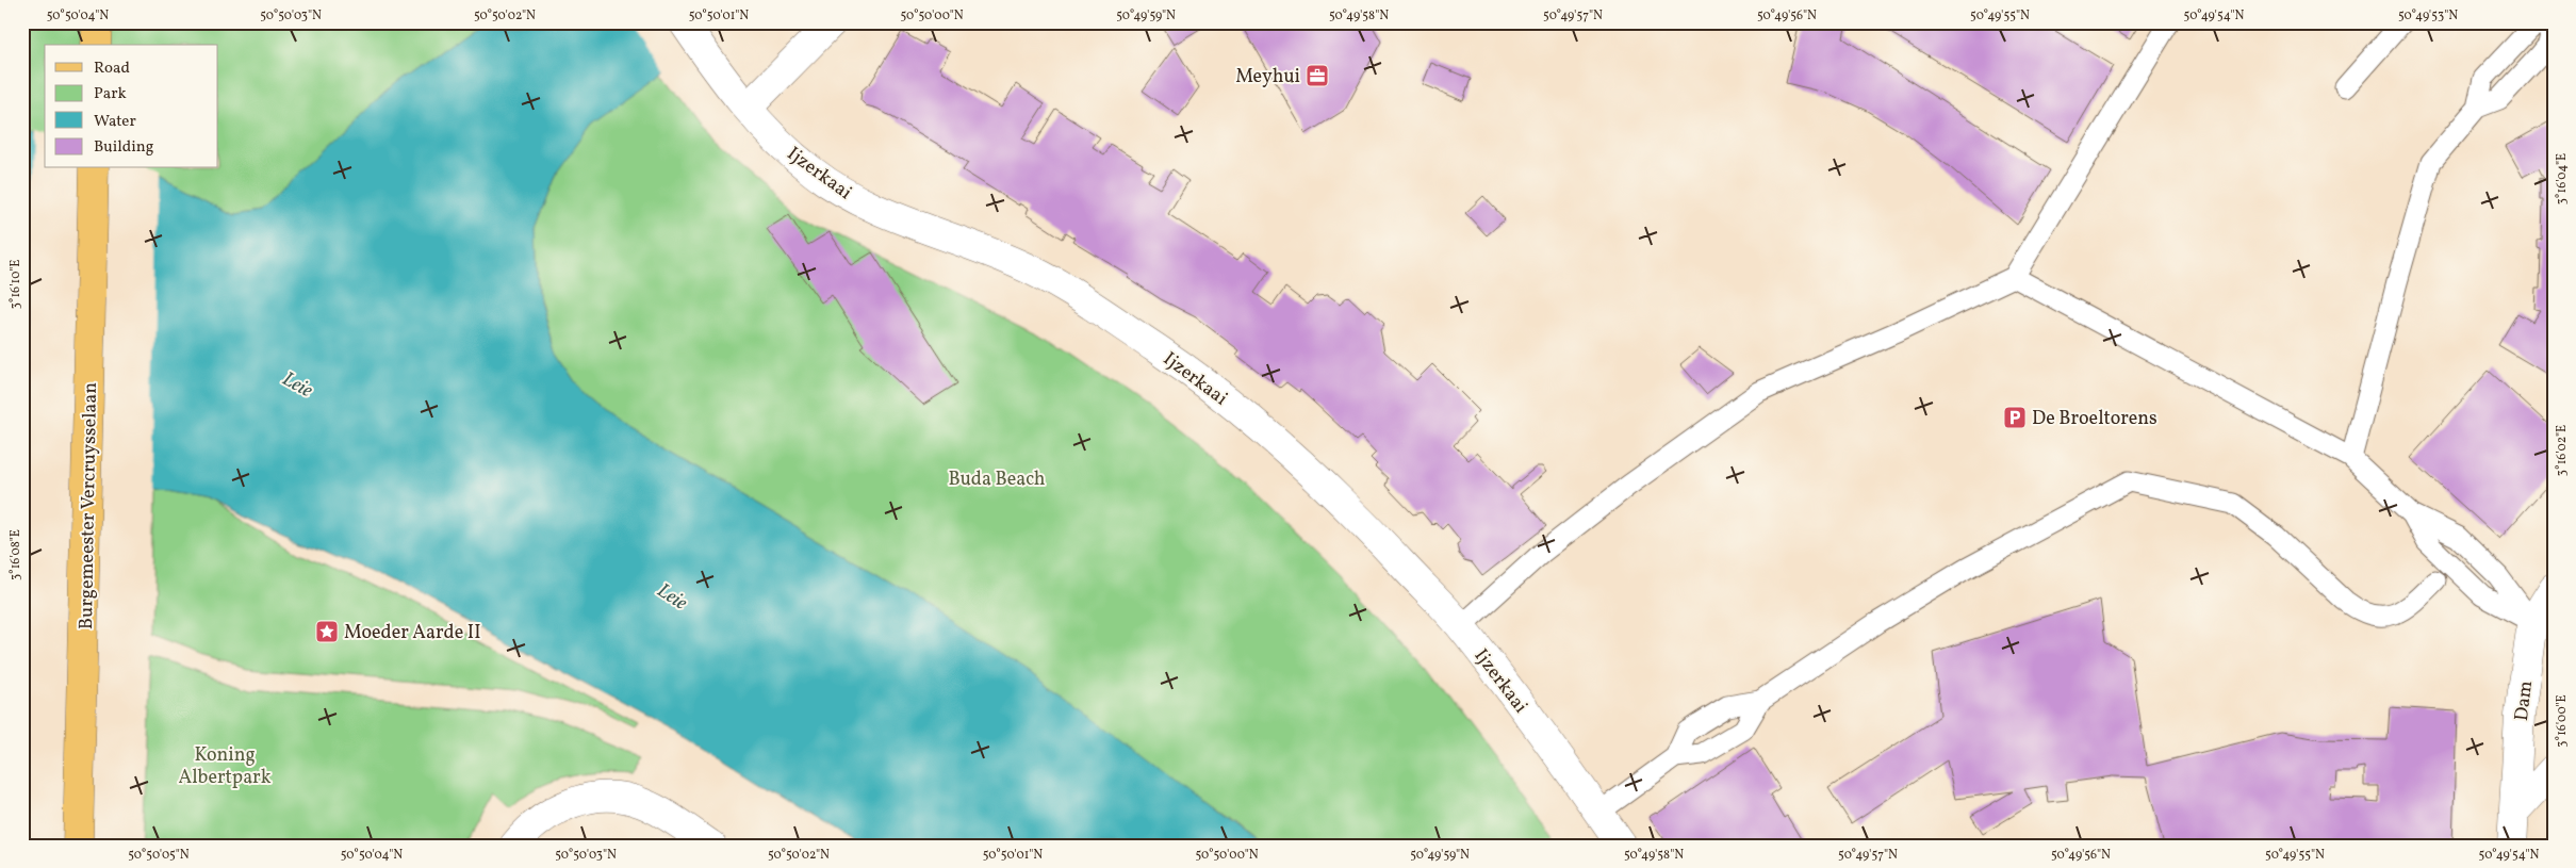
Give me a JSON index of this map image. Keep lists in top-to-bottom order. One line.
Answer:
{"streets":{"main road":["Burgemeester Vercruysselaan"],"street":["Ijzerkaai","Dam"]},"water":["Leie"],"parks":["Buda Beach","Koning Albertpark"],"places":{"office":["Meyhui"],"parking":["De Broeltorens"],"place":["Moeder Aarde II"]},"legend":["Road","Park","Water","Building"],"coordinates":["50°50'04\"N","50°50'03\"N","50°50'02\"N","50°50'01\"N","50°50'00\"N","50°49'59\"N","50°49'58\"N","50°49'57\"N","50°49'56\"N","50°49'55\"N","50°49'54\"N","50°49'53\"N","3°16'04\"E","3°16'10\"E","3°16'02\"E","3°16'08\"E","3°16'00\"E","50°50'05\"N"]}
